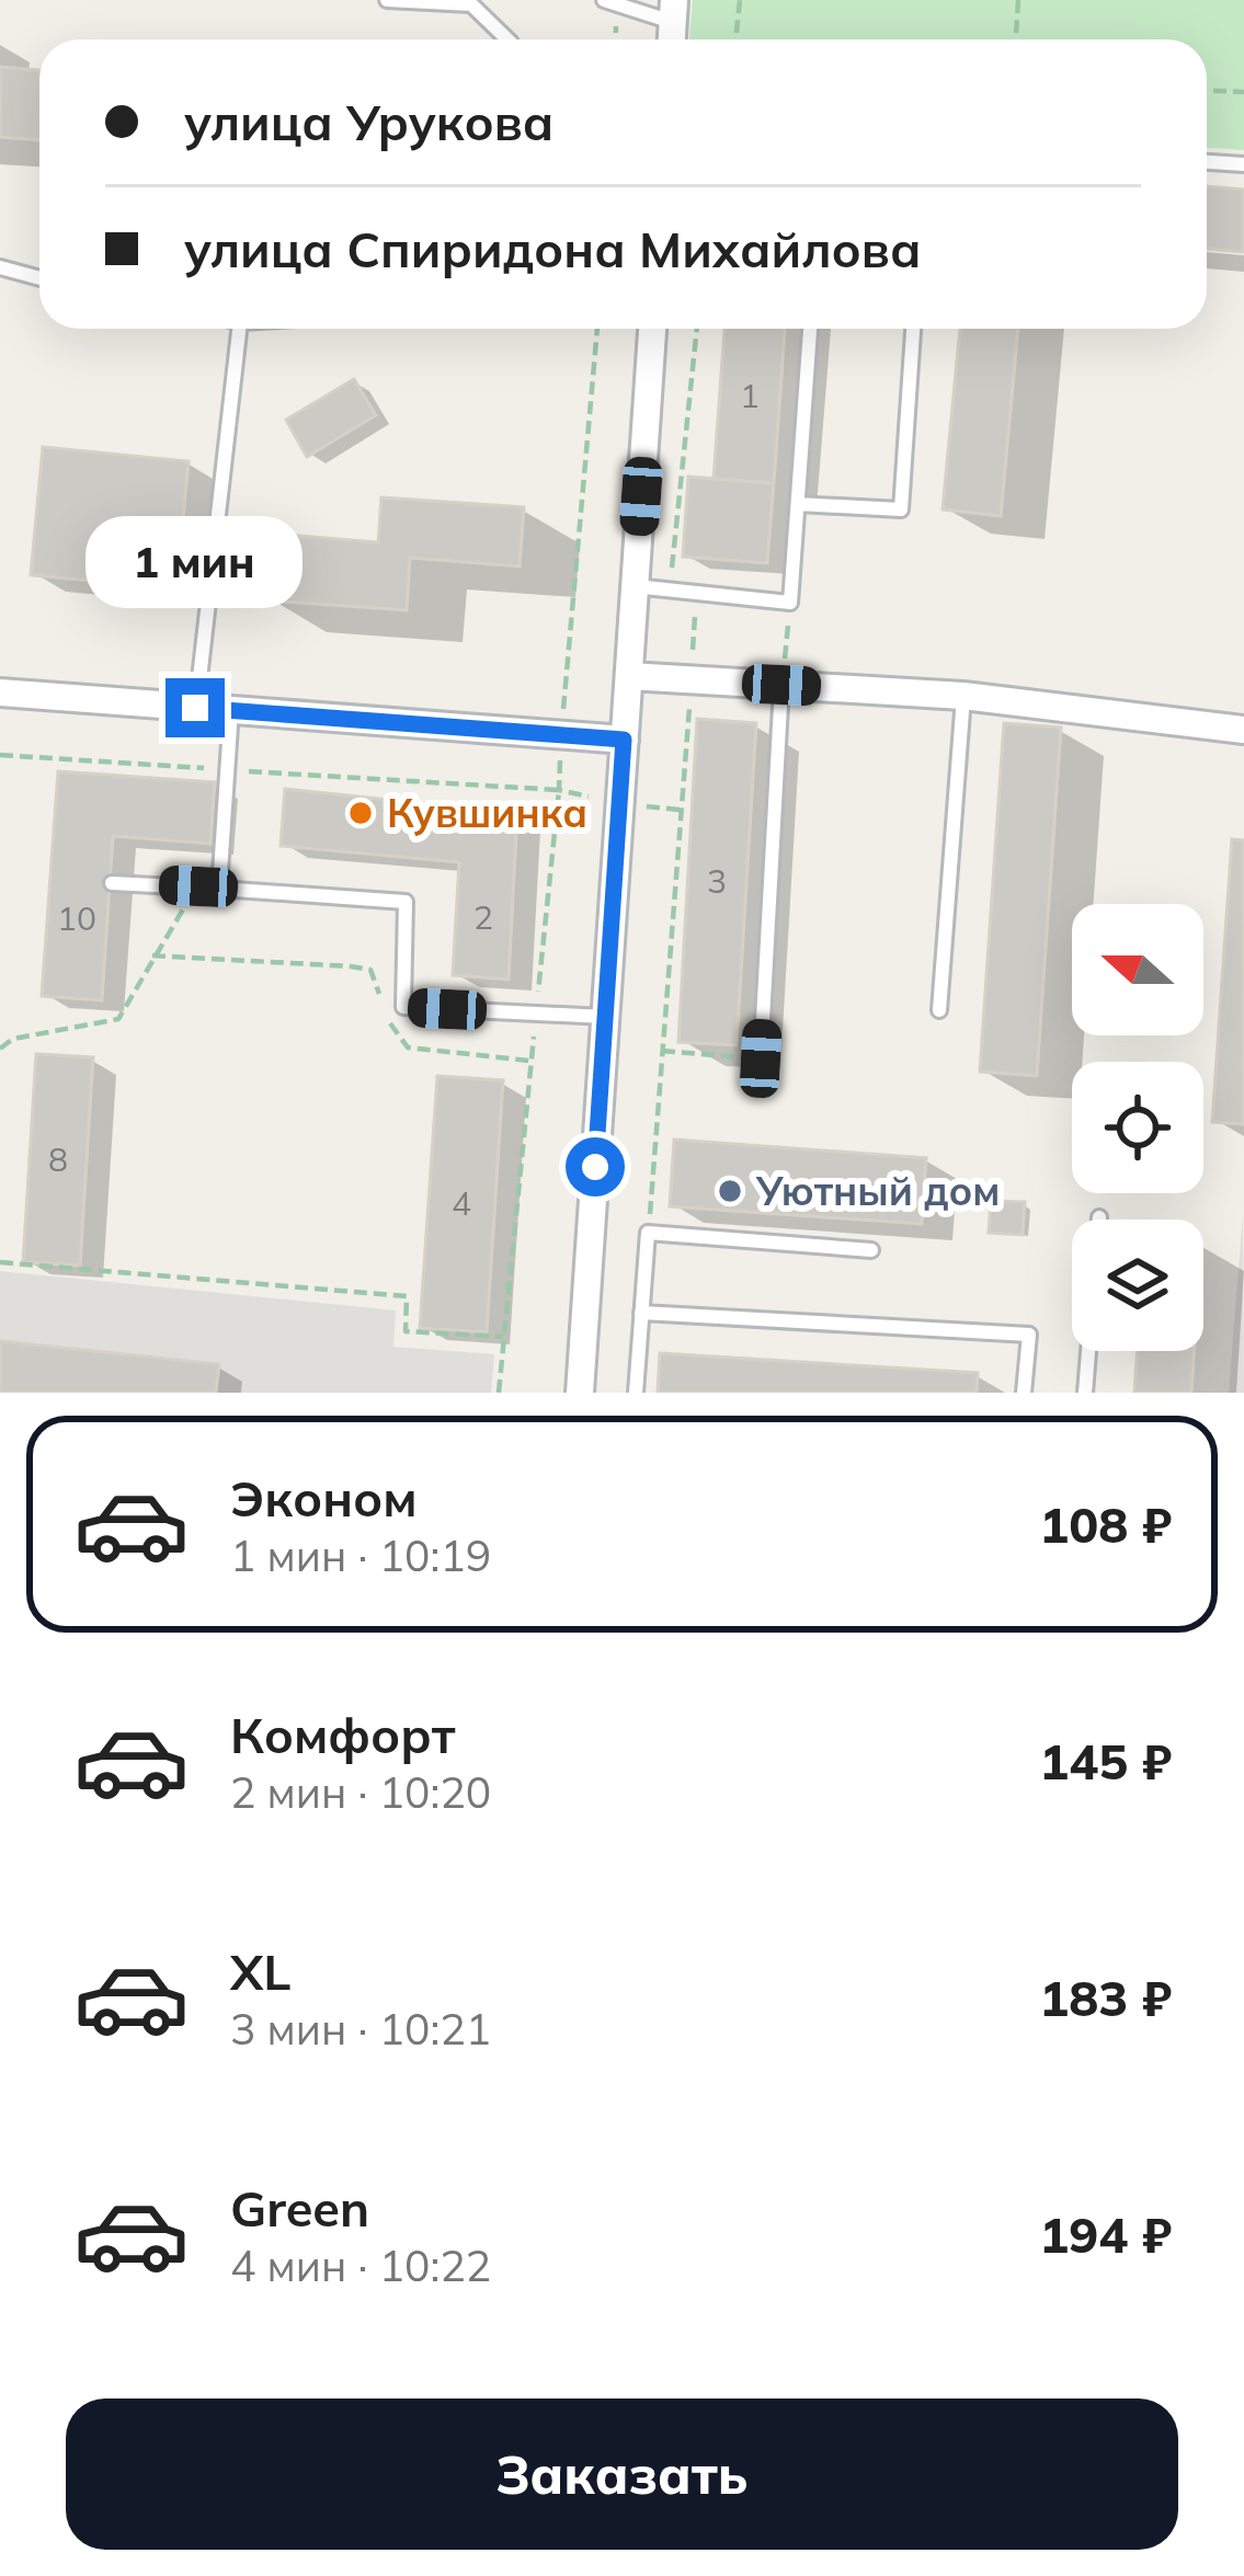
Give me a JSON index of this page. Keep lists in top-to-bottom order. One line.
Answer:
{"places":["Кувшинка","Уютный дом"],"house_numbers":["1","3","2","10","8","4"],"north":"left","page":{"banner":["улица Урукова","улица Спиридона Михайлова"],"bubble":"1 мин","list":[{"name":"Эконом","note":"1 мин · 10:19","value":"108 ₽"},{"name":"Комфорт","note":"2 мин · 10:20","value":"145 ₽"},{"name":"XL","note":"3 мин · 10:21","value":"183 ₽"},{"name":"Green","note":"4 мин · 10:22","value":"194 ₽"}],"buttons":"Заказать"}}
